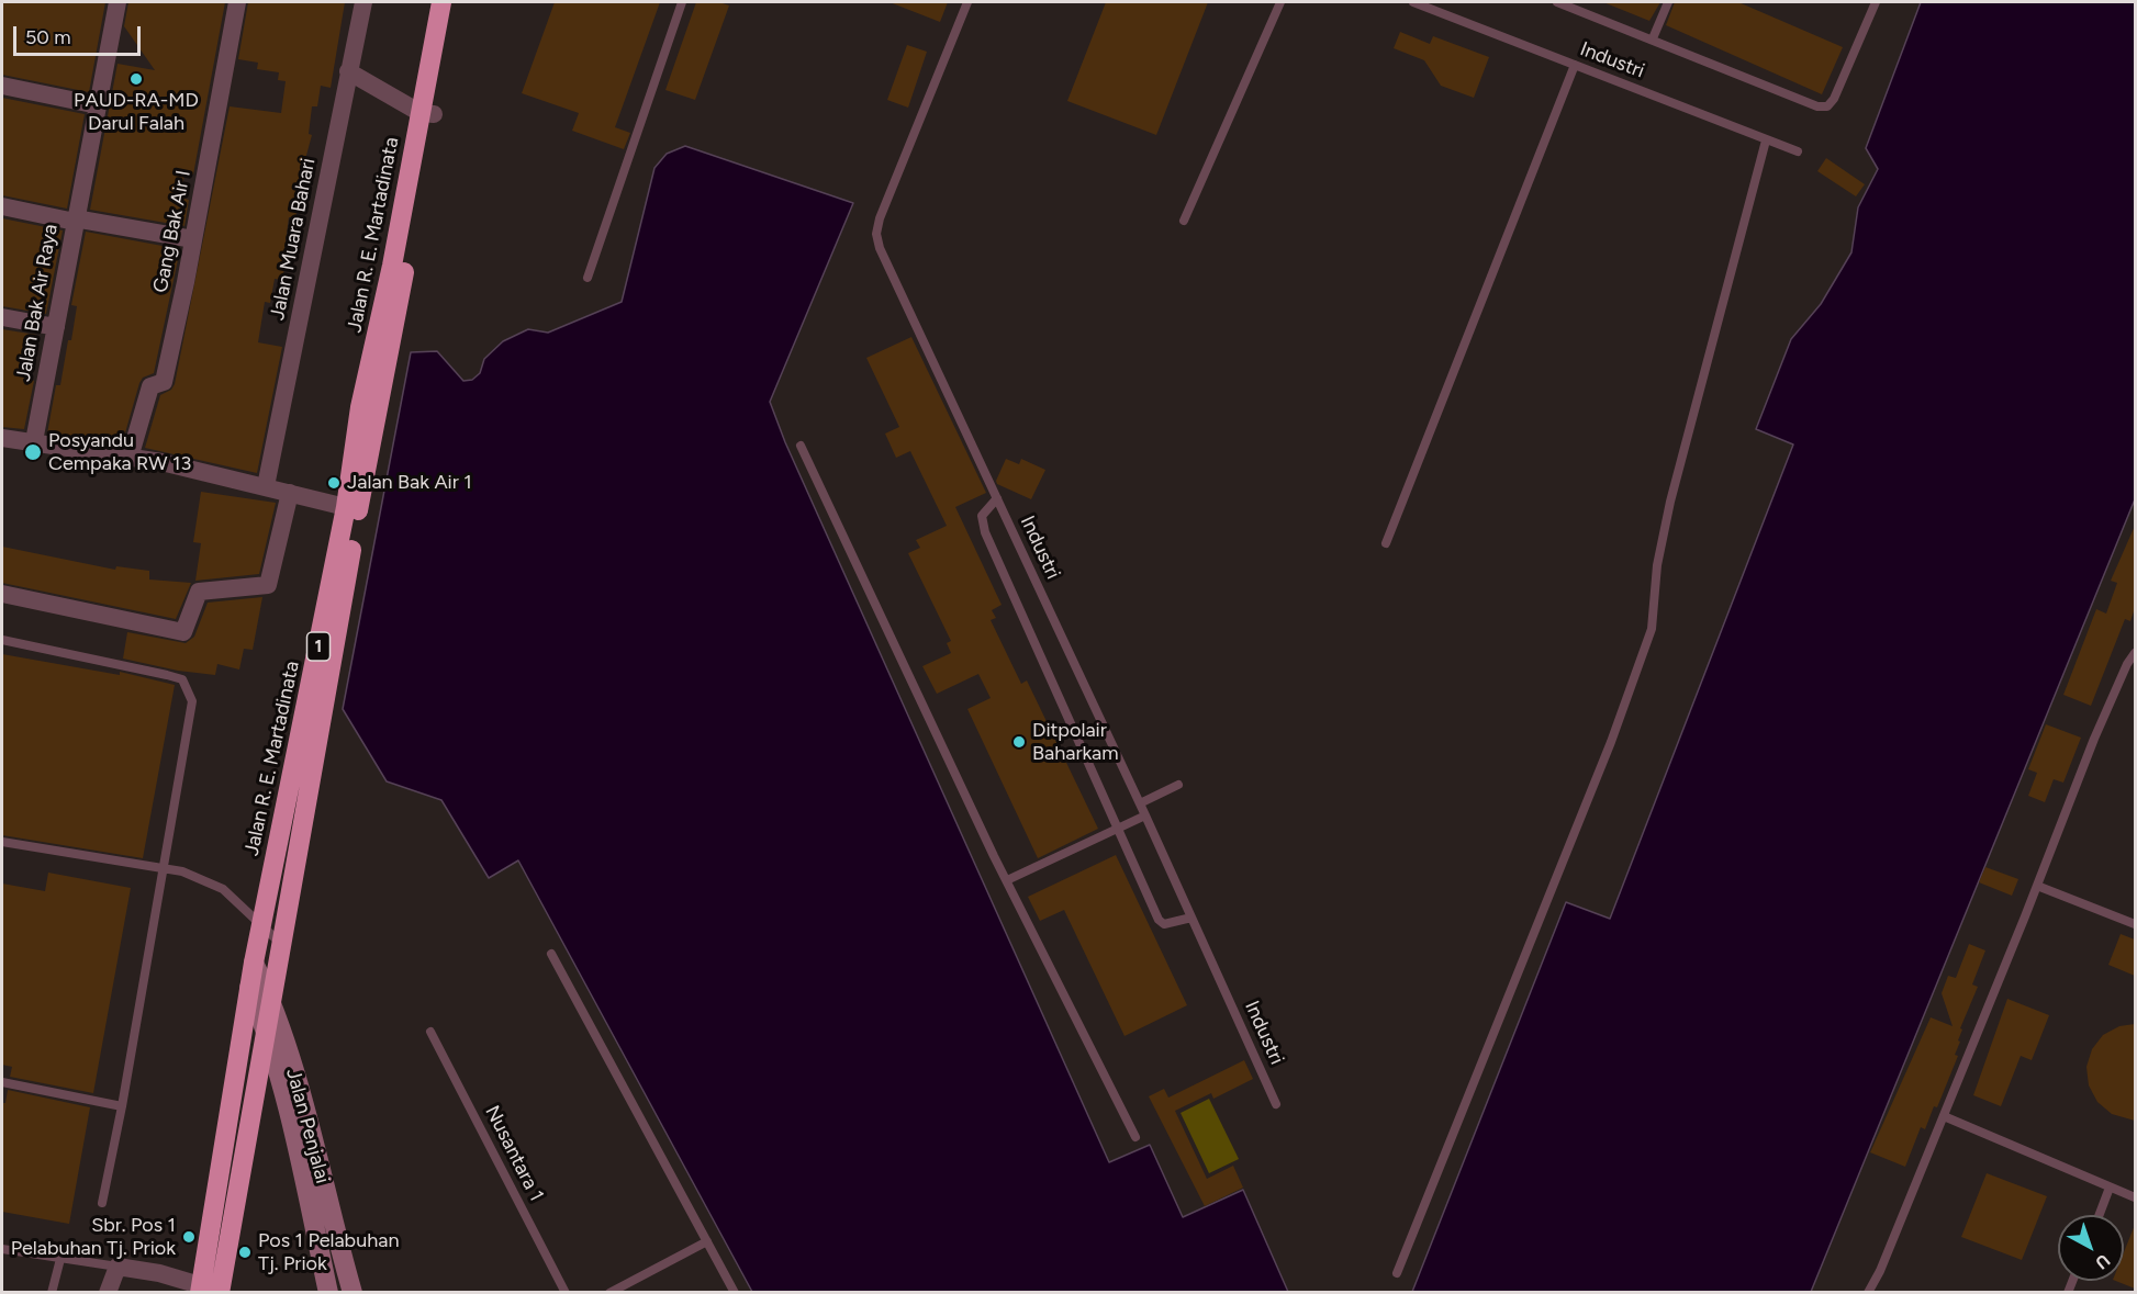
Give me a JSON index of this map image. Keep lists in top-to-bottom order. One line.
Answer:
{"streets":{"highway":["Jalan R. E. Martadinata","1"],"street":["Gang Bak Air I","Jalan Muara Bahari","Jalan Bak Air Raya","Jalan Penjalai"],"lane":["Industri","Nusantara 1"]},"crossings":[["Jalan R. E. Martadinata","Jalan Penjalai"]],"places":["PAUD-RA-MD Darul Falah","Posyandu Cempaka RW 13","Jalan Bak Air 1","Ditpolair Baharkam","Sbr. Pos 1 Pelabuhan Tj. Priok","Pos 1 Pelabuhan Tj. Priok"],"scale_bar":"50 m","north":"bottom right"}
